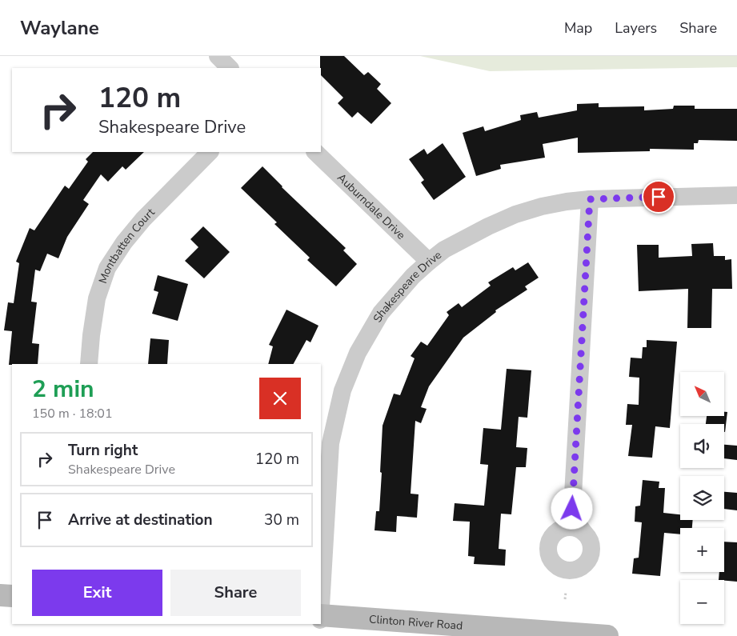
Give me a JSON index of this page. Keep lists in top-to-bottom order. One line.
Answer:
{"streets":{"street":["Auburndale Drive","Montbatten Court","Shakespeare Drive","Clinton River Road"]},"crossings":[["Auburndale Drive","Shakespeare Drive"]],"north":"top left","page":{"header":"Waylane","nav":["Map","Layers","Share"],"turn":["120 m","Shakespeare Drive"],"heading":["2 min","150 m · 18:01"],"map_buttons":["+","−"],"list":[{"name":"Turn right","note":"Shakespeare Drive","value":"120 m"},{"name":"Arrive at destination","value":"30 m"}],"buttons":["Exit","Share"]}}
